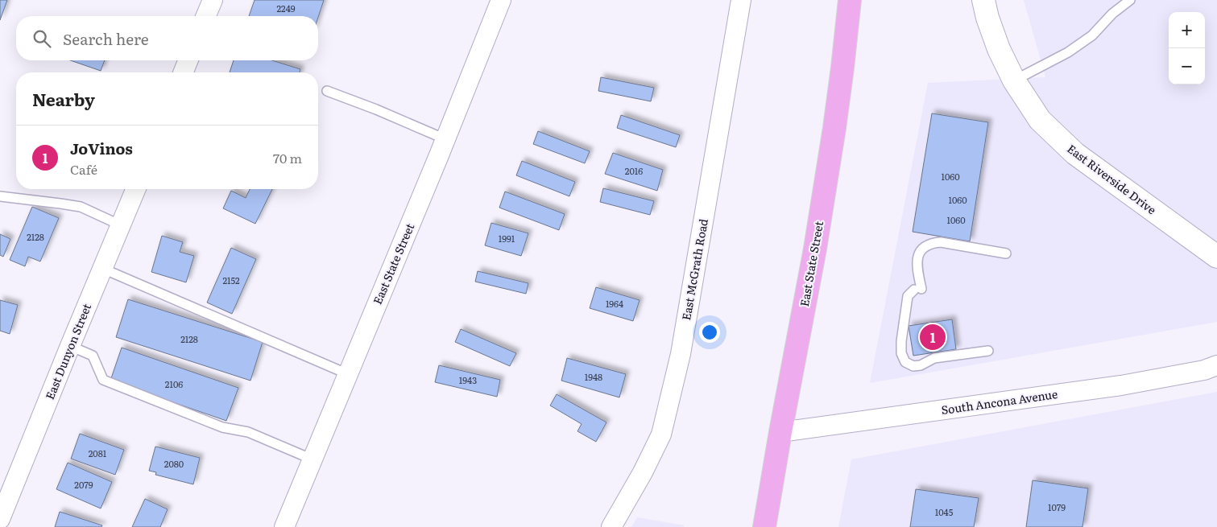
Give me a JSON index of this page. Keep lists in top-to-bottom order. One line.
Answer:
{"streets":{"highway":["East State Street"],"street":["East Riverside Drive","East McGrath Road","East Dunyon Street","South Ancona Avenue"]},"crossings":[["East State Street","South Ancona Avenue"]],"house_numbers":["2249","2016","1060","1060","1060","2128","1991","2152","1964","2128","1948","1943","2106","2081","2080","2079","1079","1045"],"page":{"map_buttons":["+","−"],"search":"Search here","heading":"Nearby","list":[{"mark":"1","name":"JoVinos","note":"Café","value":"70 m"}],"pins":"1"}}
